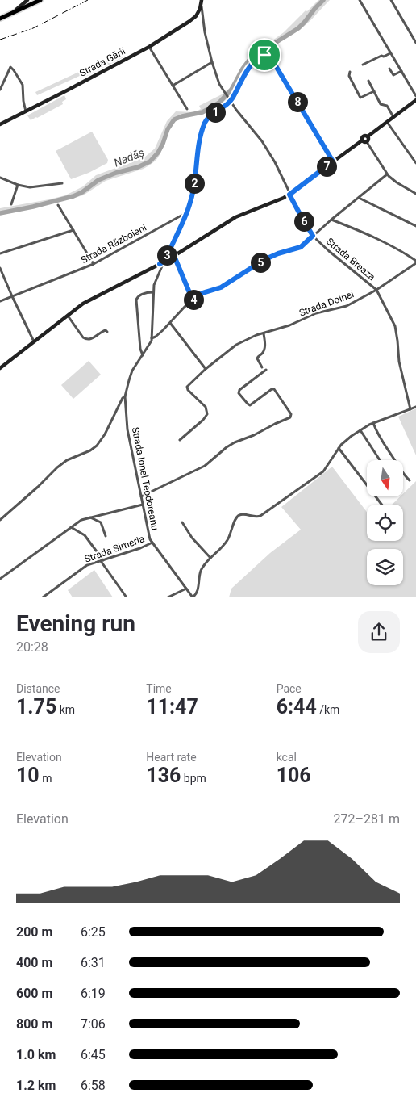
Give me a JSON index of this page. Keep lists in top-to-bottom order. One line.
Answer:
{"streets":{"main road":["Strada Gării"],"street":["Strada Războieni","Strada Breaza","Strada Doinei","Strada Ionel Teodoreanu","Strada Simeria"]},"crossings":[["Strada Gării","Strada Breaza"],["Strada Breaza","Strada Doinei"],["Strada Ionel Teodoreanu","Strada Simeria"]],"water":["Nadăș"],"north":"bottom","page":{"pins":["8","1","7","2","6","3","5","4"],"heading":["Evening run","20:28"],"stats":[["Distance","1.75 km"],["Time","11:47"],["Pace","6:44 /km"],["Elevation","10 m"],["Heart rate","136 bpm"],["kcal","106"]],"chart":["Elevation","272–281 m"],"list":[{"name":"200 m","note":"6:25"},{"name":"400 m","note":"6:31"},{"name":"600 m","note":"6:19"},{"name":"800 m","note":"7:06"},{"name":"1.0 km","note":"6:45"},{"name":"1.2 km","note":"6:58"}]}}
